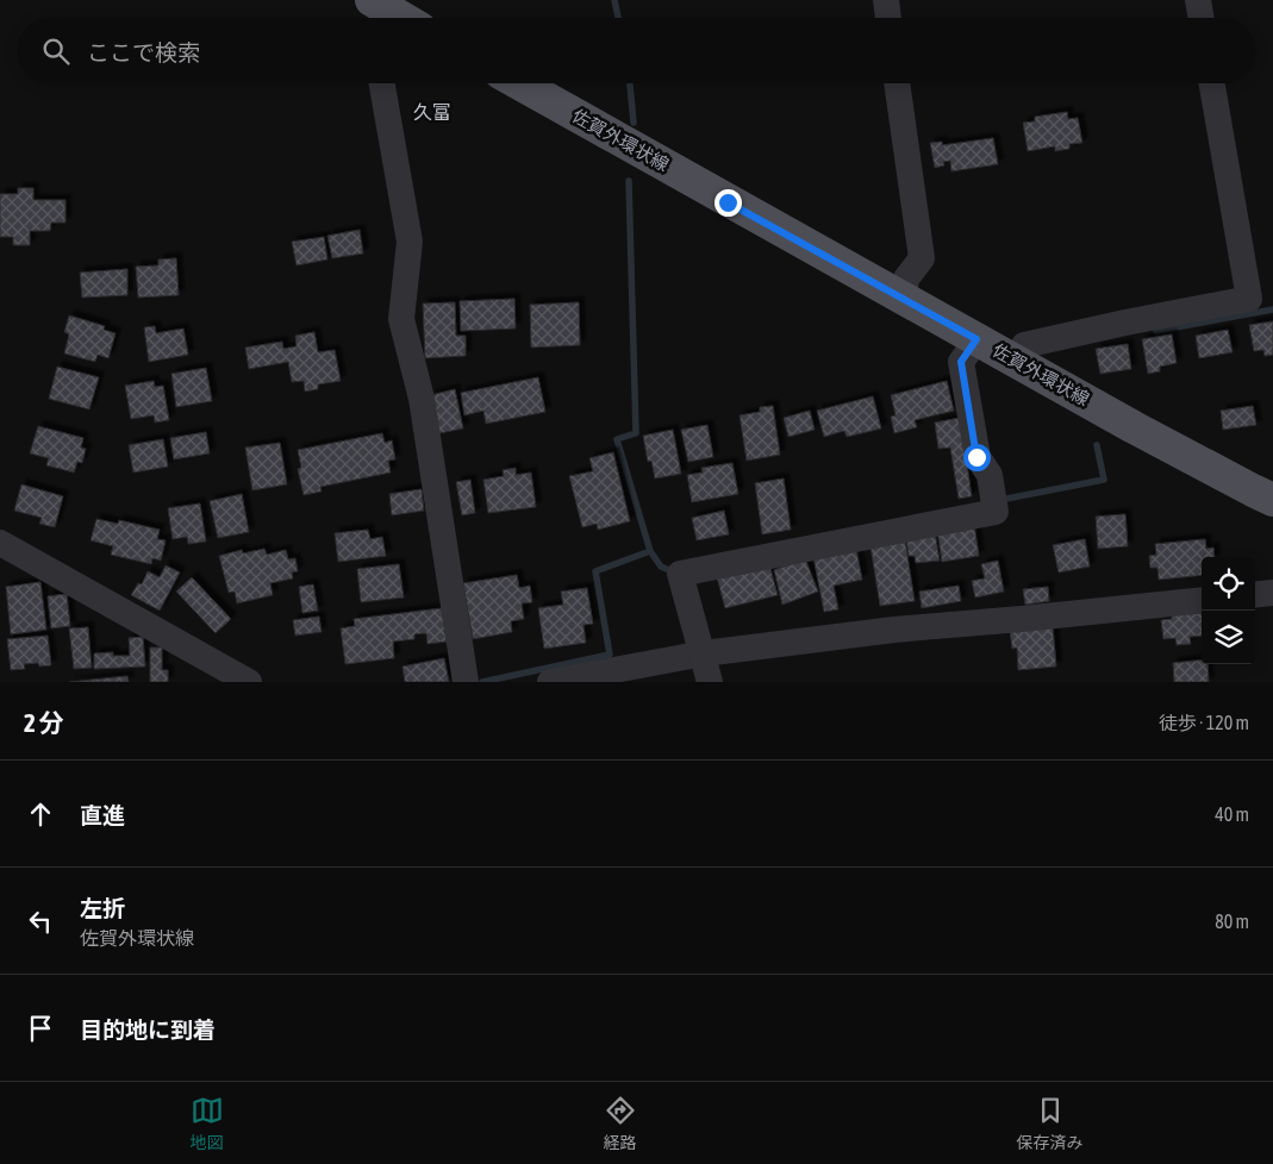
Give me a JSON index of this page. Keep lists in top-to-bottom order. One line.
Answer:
{"streets":{"main road":["佐賀外環状線"]},"districts":["久富"],"page":{"search":"ここで検索","heading":["2 分","徒歩 · 120 m"],"list":[["直進","40 m"],["左折","佐賀外環状線","80 m"],"目的地に到着"],"nav":["地図","経路","保存済み"]}}
